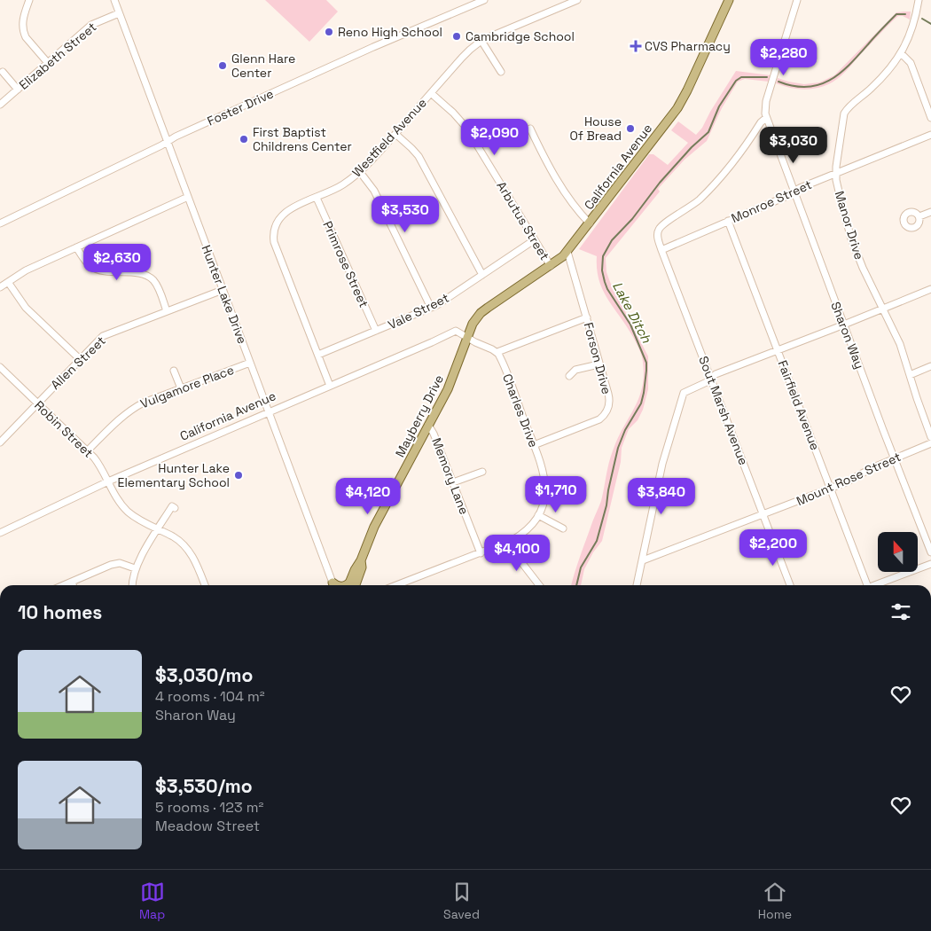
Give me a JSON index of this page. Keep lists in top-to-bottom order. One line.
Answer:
{"streets":{"main road":["California Avenue","Mayberry Drive"],"street":["Elizabeth Street","Foster Drive","Westfield Avenue","Monroe Street","Arbutus Street","Manor Drive","Primrose Street","Hunter Lake Drive","Vale Street","Sharon Way","Forson Drive","Allen Street","Vulgamore Place","Fairfield Avenue","Charles Drive","Sout Marsh Avenue","Robin Street","Memory Lane","Mount Rose Street"]},"crossings":[["Elizabeth Street","Hunter Lake Drive"],["Foster Drive","Hunter Lake Drive"],["Westfield Avenue","California Avenue"],["Westfield Avenue","Arbutus Street"],["Westfield Avenue","Primrose Street"],["Westfield Avenue","Vale Street"],["California Avenue","Arbutus Street"],["California Avenue","Hunter Lake Drive"],["California Avenue","Forson Drive"],["California Avenue","Mayberry Drive"],["California Avenue","Robin Street"],["Monroe Street","Manor Drive"],["Monroe Street","Sharon Way"],["Monroe Street","Fairfield Avenue"],["Monroe Street","Sout Marsh Avenue"],["Arbutus Street","Vale Street"],["Primrose Street","Vale Street"],["Hunter Lake Drive","Allen Street"],["Hunter Lake Drive","Vulgamore Place"],["Sharon Way","Sout Marsh Avenue"],["Sharon Way","Mount Rose Street"],["Forson Drive","Charles Drive"],["Allen Street","Robin Street"],["Vulgamore Place","Robin Street"],["Fairfield Avenue","Mount Rose Street"],["Charles Drive","Memory Lane"],["Sout Marsh Avenue","Mount Rose Street"],["Mayberry Drive","Memory Lane"]],"water":["Lake Ditch"],"places":{"other":["Reno High School","Cambridge School","Glenn Hare Center","House Of Bread","First Baptist Childrens Center","Hunter Lake Elementary School"],"health":["CVS Pharmacy"]},"north":"top","page":{"price":["$2,280","$2,090","$3,030","$3,530","$2,630","$1,710","$4,120","$3,840","$2,200","$4,100"],"heading":"10 homes","list":[{"name":"$3,030/mo","note":"4 rooms · 104 m² · Sharon Way"},{"name":"$3,530/mo","note":"5 rooms · 123 m² · Meadow Street"}],"tabs":["Map","Saved","Home"]}}
